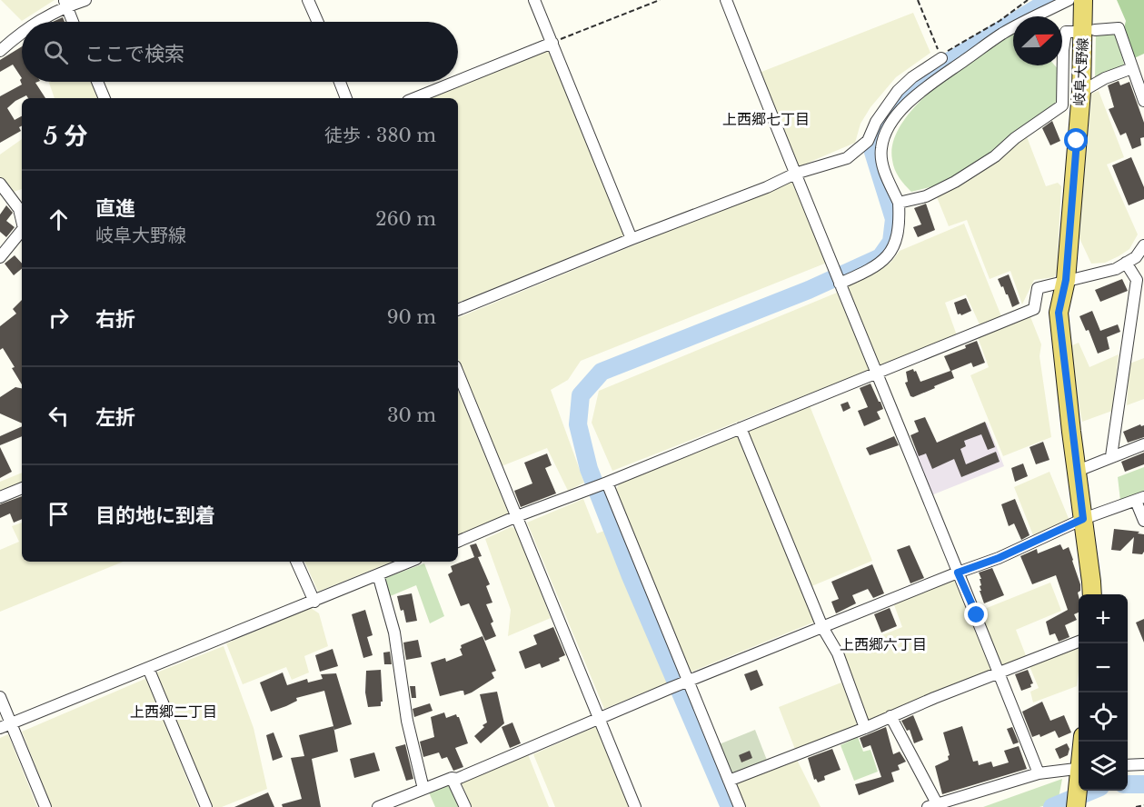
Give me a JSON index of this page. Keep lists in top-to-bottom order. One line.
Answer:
{"streets":{"main road":["岐阜大野線"]},"districts":["上西郷七丁目","上西郷六丁目","上西郷二丁目"],"north":"right","page":{"search":"ここで検索","heading":["5 分","徒歩 · 380 m"],"list":[["直進","岐阜大野線","260 m"],["右折","90 m"],["左折","30 m"],"目的地に到着"],"map_buttons":["+","−"]}}
